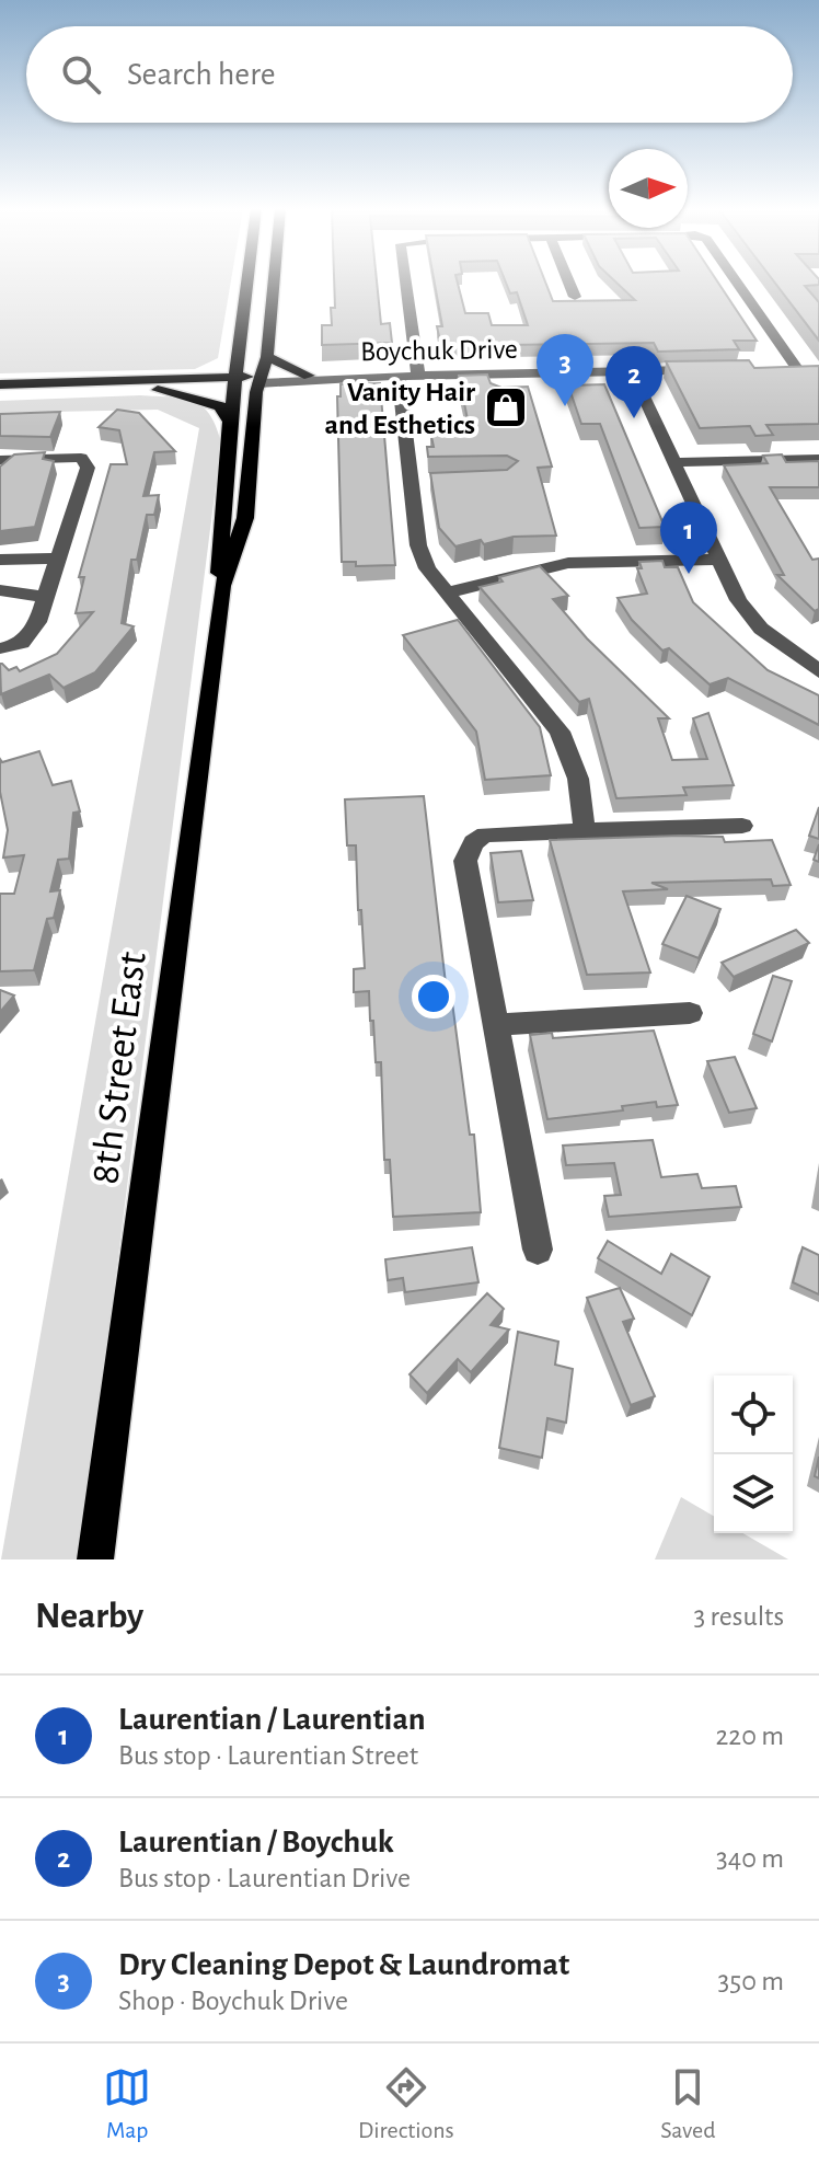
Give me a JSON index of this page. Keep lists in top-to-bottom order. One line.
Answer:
{"streets":{"main road":["Boychuk Drive","8th Street East"]},"crossings":[["Boychuk Drive","8th Street East"]],"places":{"shop":["Vanity Hair and Esthetics"]},"north":"right","page":{"search":"Search here","pins":["3","2","1"],"heading":["Nearby","3 results"],"list":[{"mark":"1","name":"Laurentian / Laurentian","note":"Bus stop · Laurentian Street","value":"220 m"},{"mark":"2","name":"Laurentian / Boychuk","note":"Bus stop · Laurentian Drive","value":"340 m"},{"mark":"3","name":"Dry Cleaning Depot & Laundromat","note":"Shop · Boychuk Drive","value":"350 m"}],"nav":["Map","Directions","Saved"]}}
